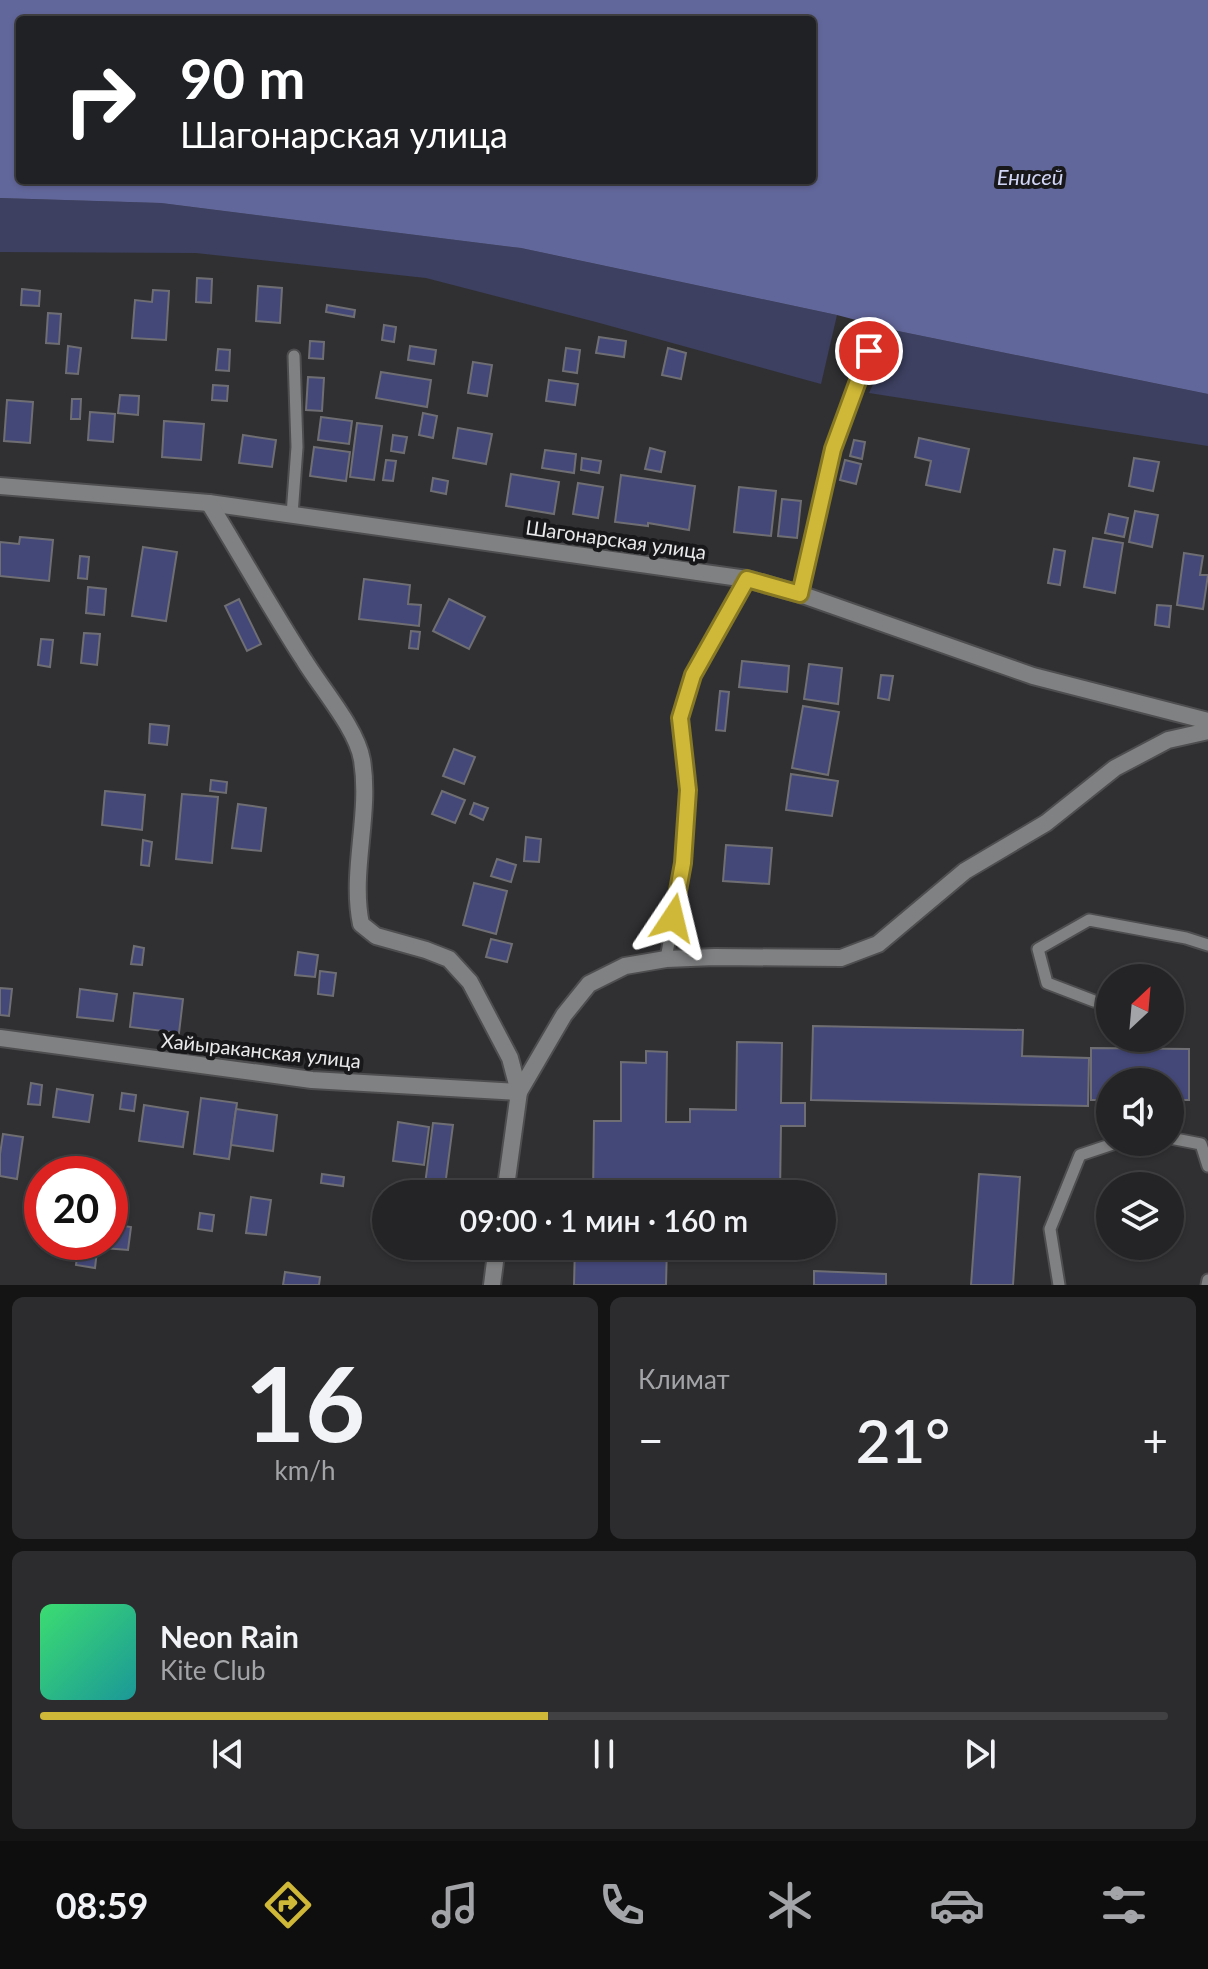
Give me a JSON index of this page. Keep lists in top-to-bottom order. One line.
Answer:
{"streets":{"street":["Шагонарская улица","Хайыраканская улица"]},"water":["Енисей"],"north":"top right","page":{"turn":["90 m","Шагонарская улица"],"limit":"20","trip":"09:00 · 1 мин · 160 m","tile":[["16","km/h"],"Климат"],"heat":["−","21°","+"],"song":["Neon Rain","Kite Club"],"tabs":"08:59"}}
